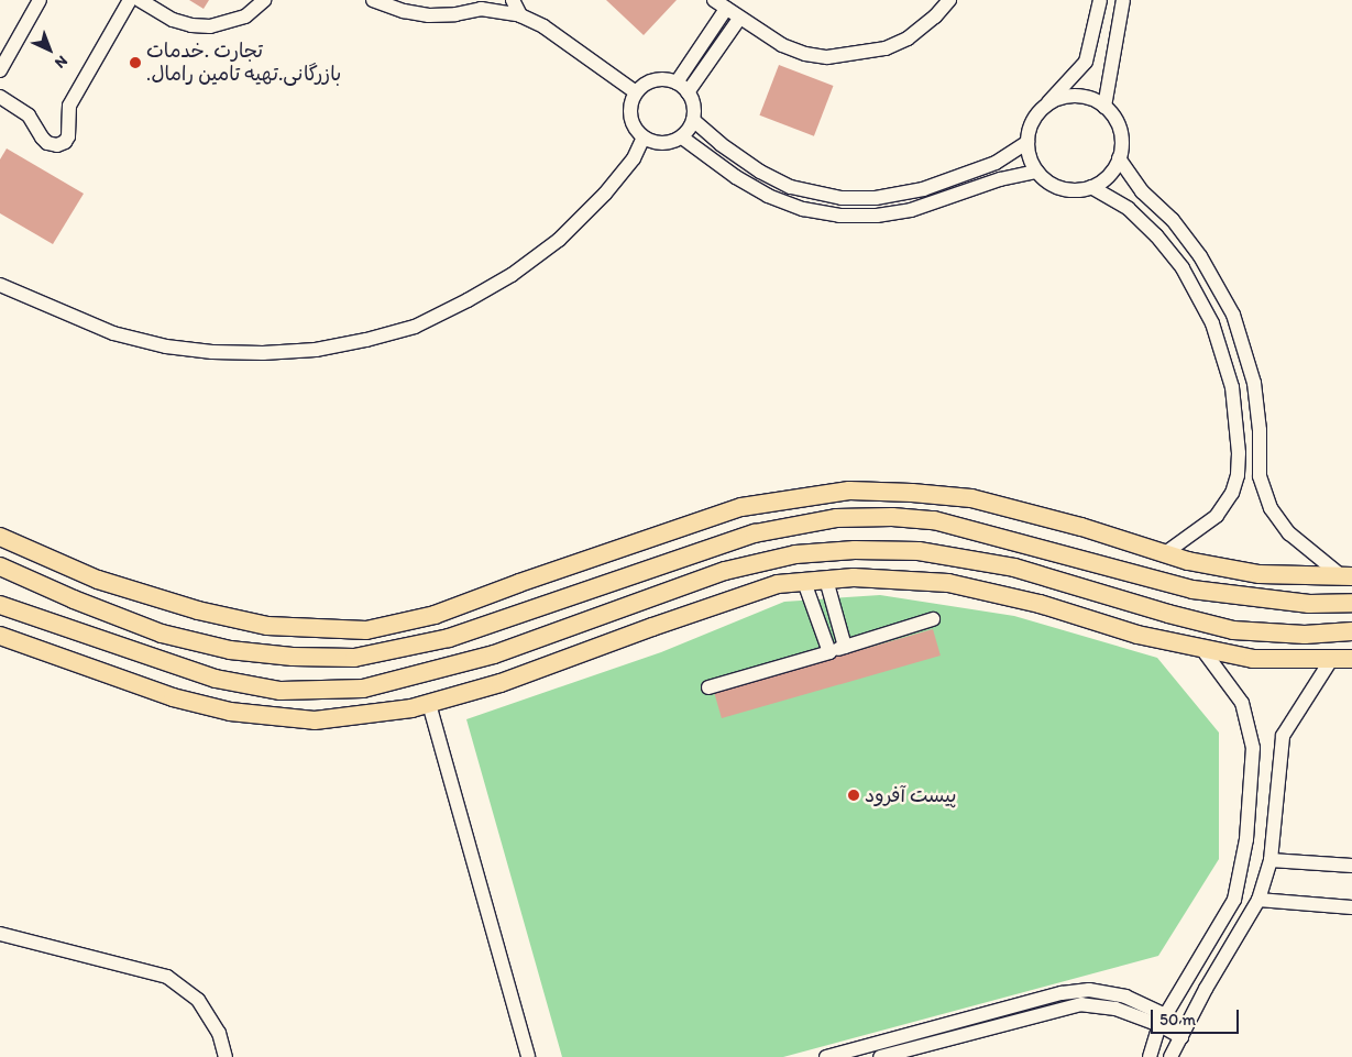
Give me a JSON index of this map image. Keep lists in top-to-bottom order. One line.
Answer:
{"places":["تجارت .خدمات .بازرگانی.تهیه تامین رامال","پیست آفرود"],"scale_bar":"50 m","north":"bottom right"}
